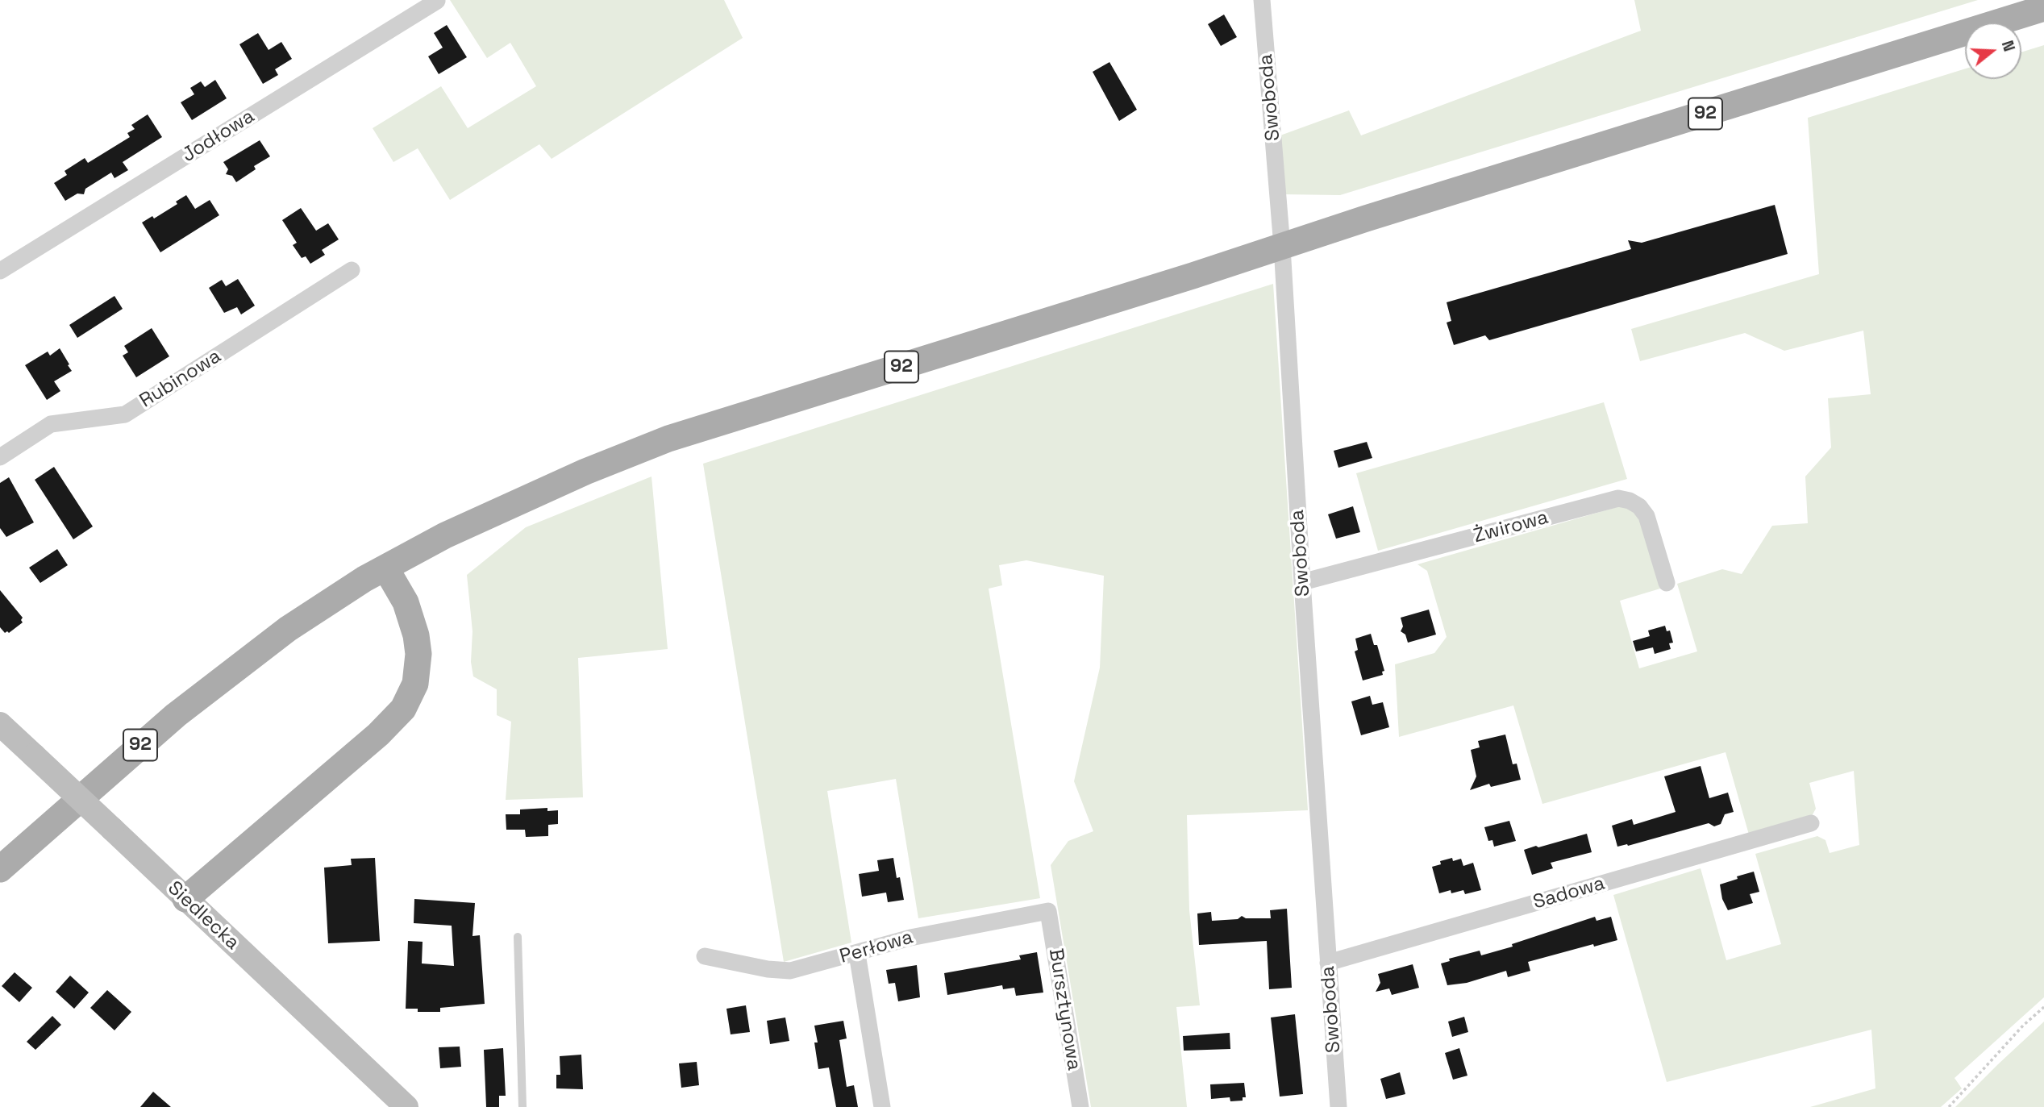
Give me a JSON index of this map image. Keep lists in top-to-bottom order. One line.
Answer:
{"streets":{"main road":["92","Siedlecka"],"street":["Swoboda","Jodłowa","Rubinowa","Żwirowa","Sadowa","Perłowa","Bursztynowa"]},"crossings":[["Swoboda","92"],["Swoboda","Żwirowa"],["Swoboda","Sadowa"],["Perłowa","Bursztynowa"]],"north":"right"}
